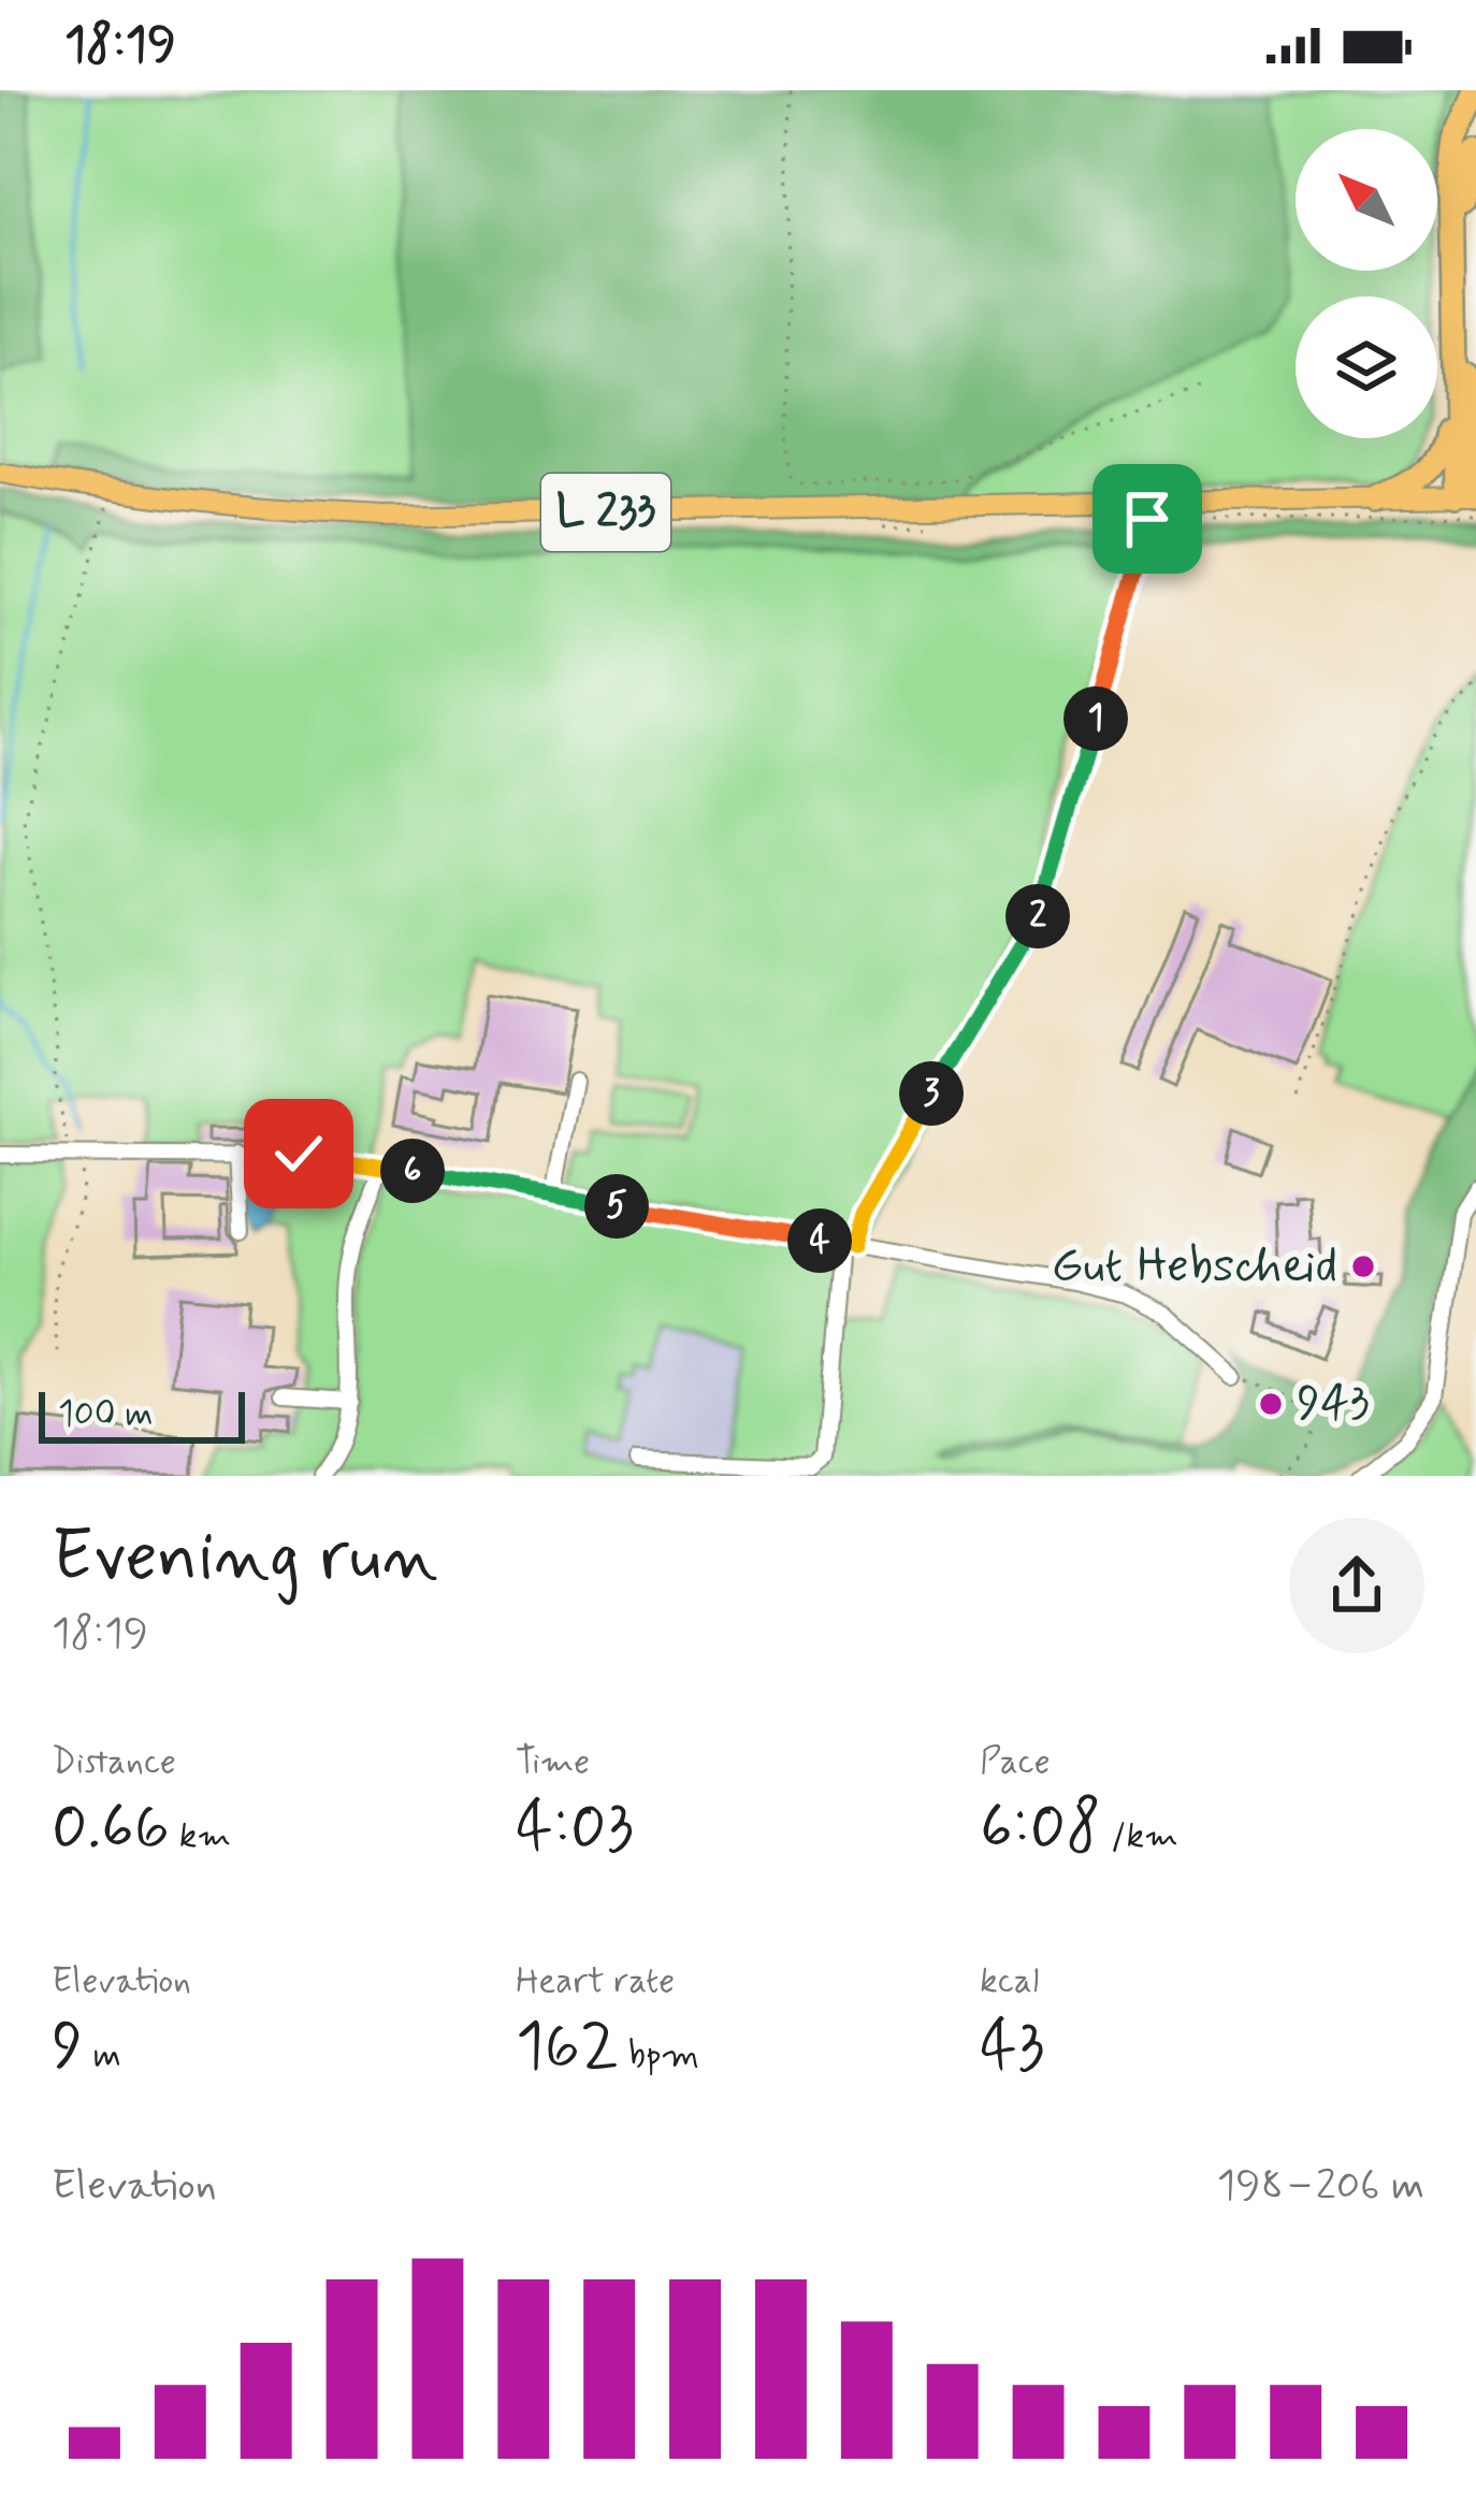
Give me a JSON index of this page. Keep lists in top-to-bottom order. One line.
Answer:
{"streets":{"main road":["L 233"]},"places":["Gut Hebscheid","943"],"scale_bar":"100 m","north":"top left","page":{"status":"18:19","pins":["1","2","3","6","5","4"],"scale":"100 m","heading":["Evening run","18:19"],"stats":[["Distance","0.66 km"],["Time","4:03"],["Pace","6:08 /km"],["Elevation","9 m"],["Heart rate","162 bpm"],["kcal","43"]],"chart":["Elevation","198–206 m"]}}
